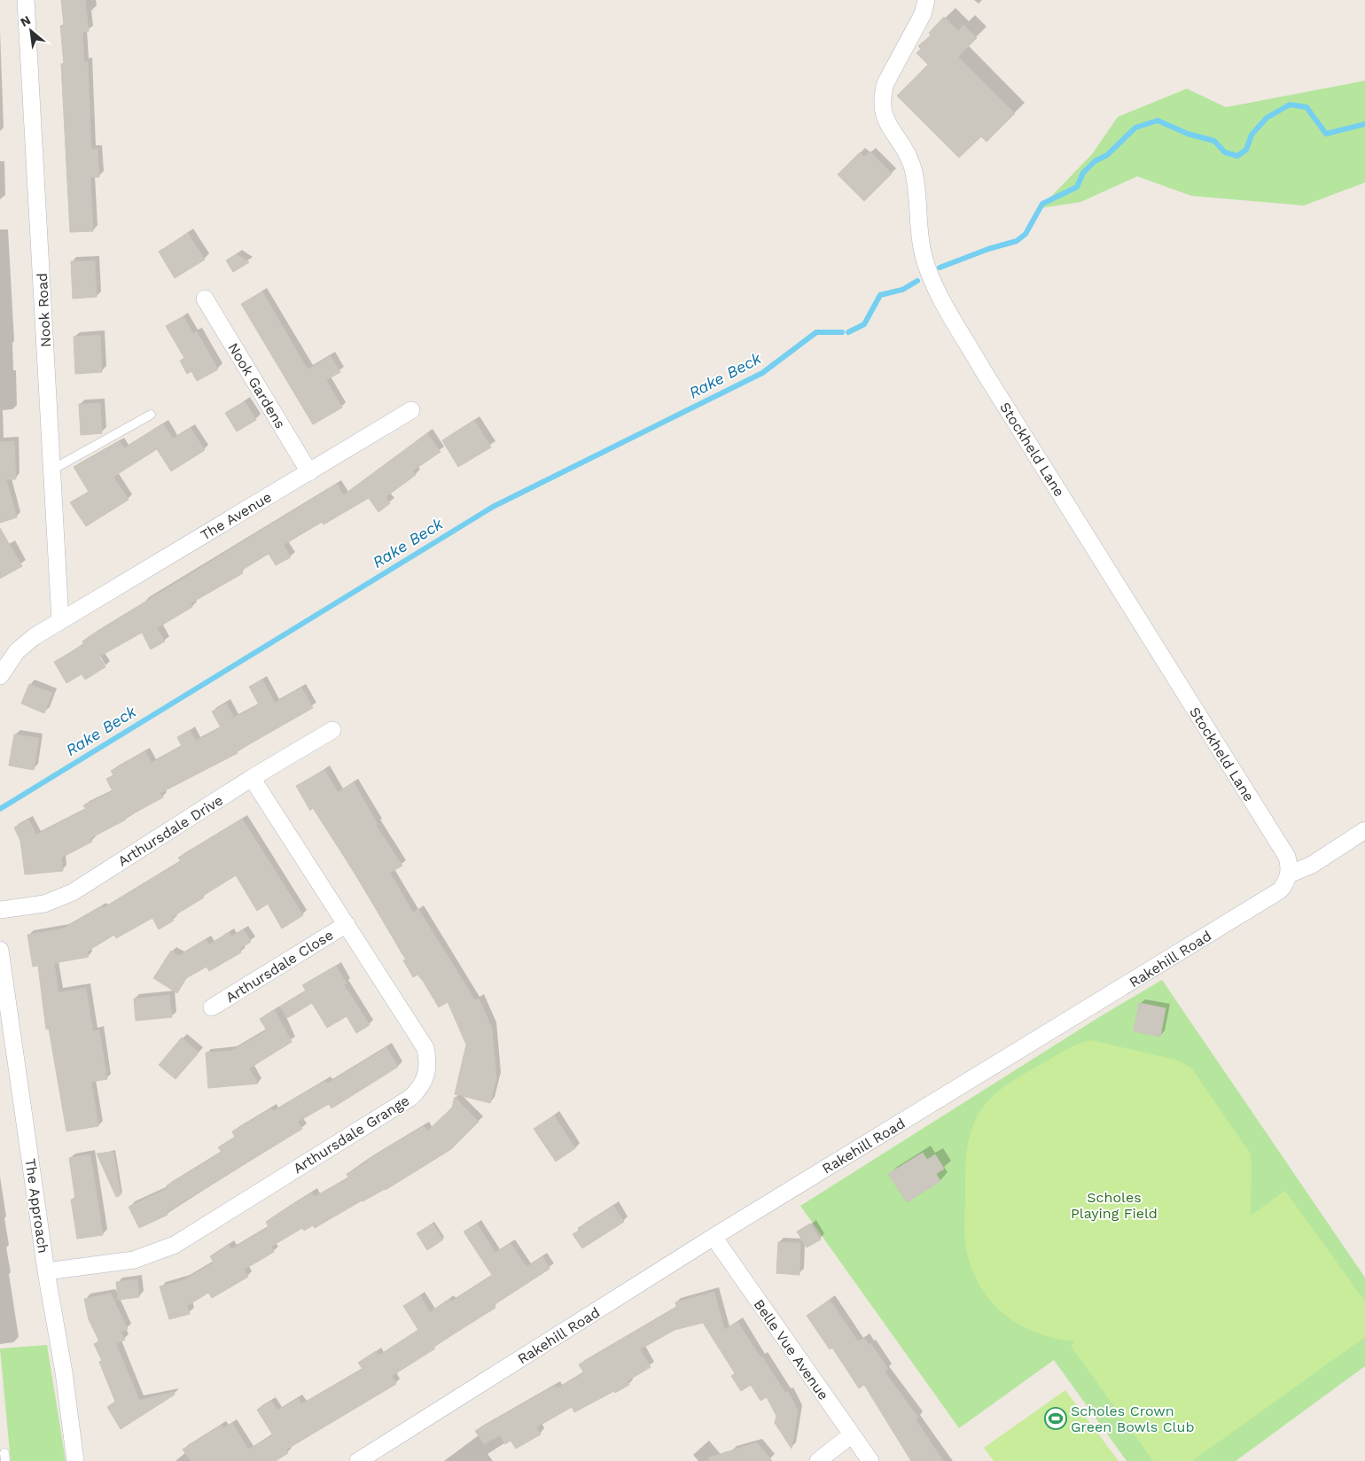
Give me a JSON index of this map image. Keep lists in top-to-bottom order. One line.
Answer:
{"streets":{"street":["Nook Road","Nook Gardens","Stockheld Lane","The Avenue","Arthursdale Drive","Rakehill Road","Arthursdale Close","Arthursdale Grange","The Approach","Belle Vue Avenue"]},"crossings":[["Nook Road","The Avenue"],["Nook Gardens","The Avenue"],["Stockheld Lane","Rakehill Road"],["Arthursdale Drive","Arthursdale Grange"],["Rakehill Road","Belle Vue Avenue"],["Arthursdale Close","Arthursdale Grange"],["Arthursdale Grange","The Approach"]],"water":["Rake Beck"],"parks":["Scholes Playing Field"],"places":{"sports":["Scholes Crown Green Bowls Club"]},"north":"top left"}
